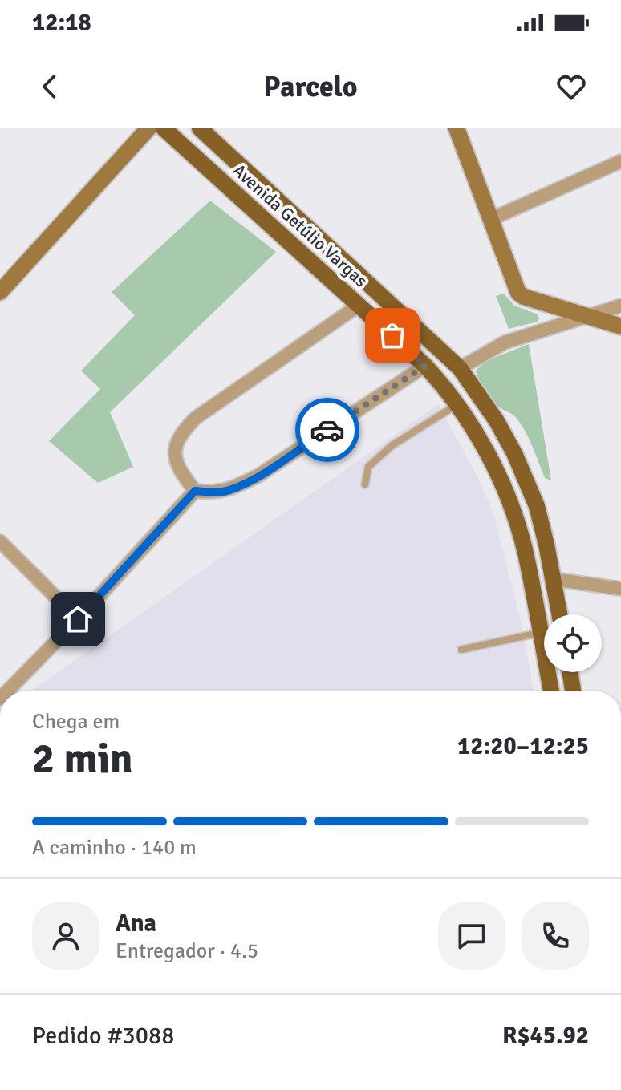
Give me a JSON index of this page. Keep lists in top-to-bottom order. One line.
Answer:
{"streets":{"main road":["Avenida Getúlio Vargas"]},"page":{"status":"12:18","header":"Parcelo","heading":["2 min","Chega em","12:20–12:25"],"panel":["Ana","Entregador · 4.5","Pedido #3088","R$45.92"],"bar":"A caminho · 140 m"}}
